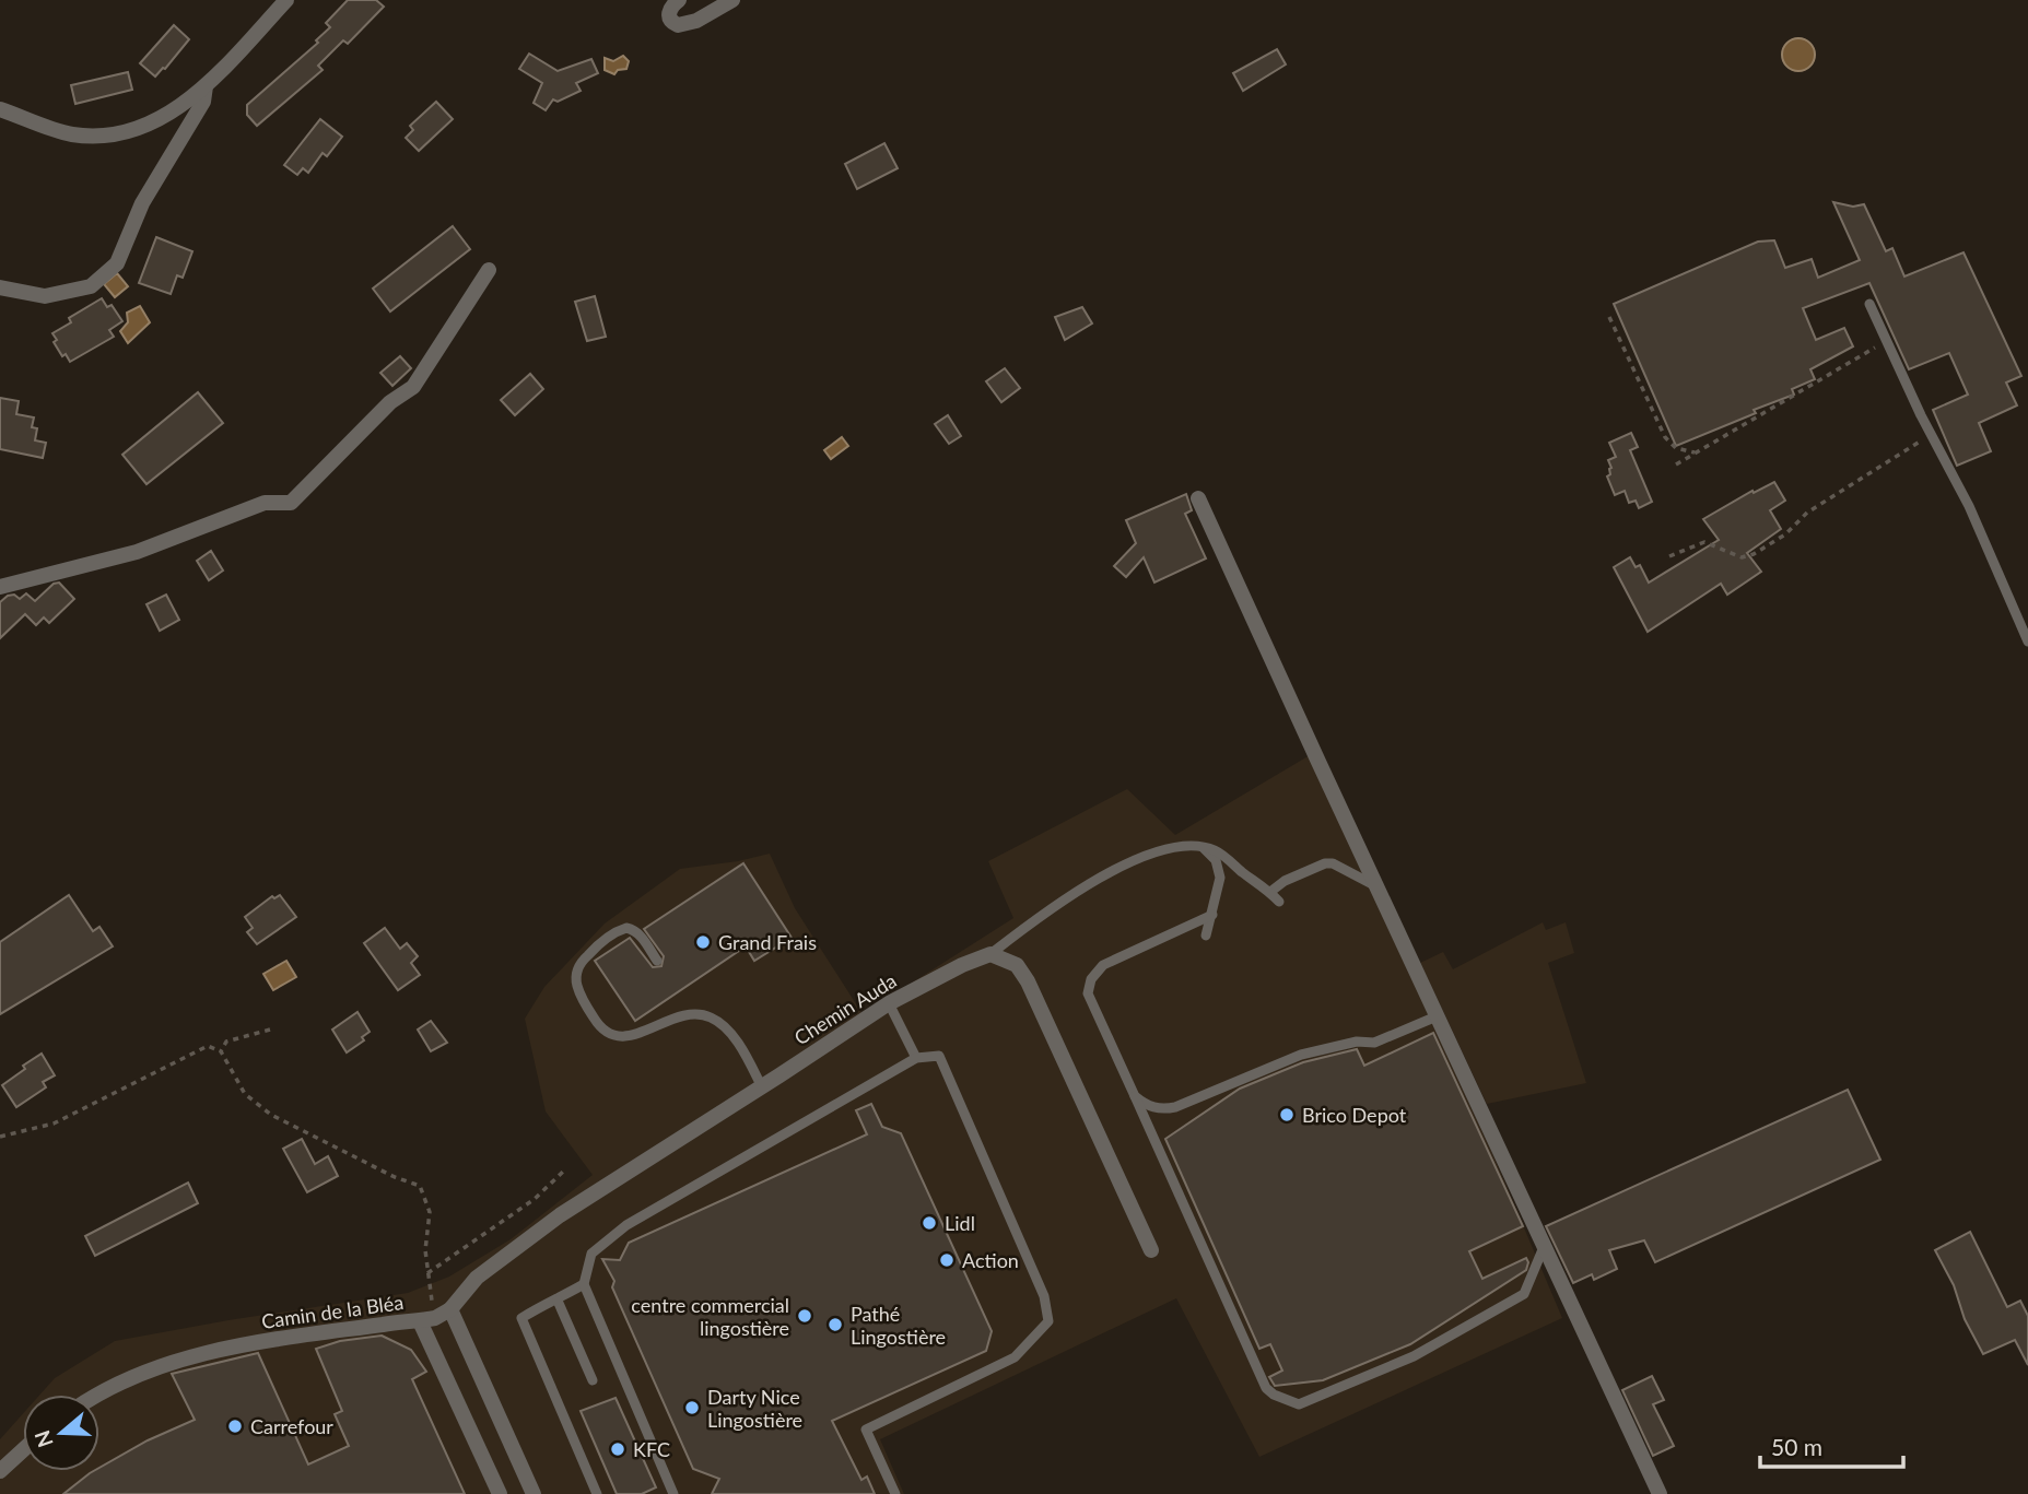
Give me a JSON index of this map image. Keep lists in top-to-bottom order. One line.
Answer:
{"streets":{"street":["Chemin Auda","Camin de la Bléa"]},"places":["Grand Frais","Brico Depot","Lidl","Action","centre commercial lingostière","Pathé Lingostière","Darty Nice Lingostière","Carrefour","KFC"],"scale_bar":"50 m","north":"left"}
